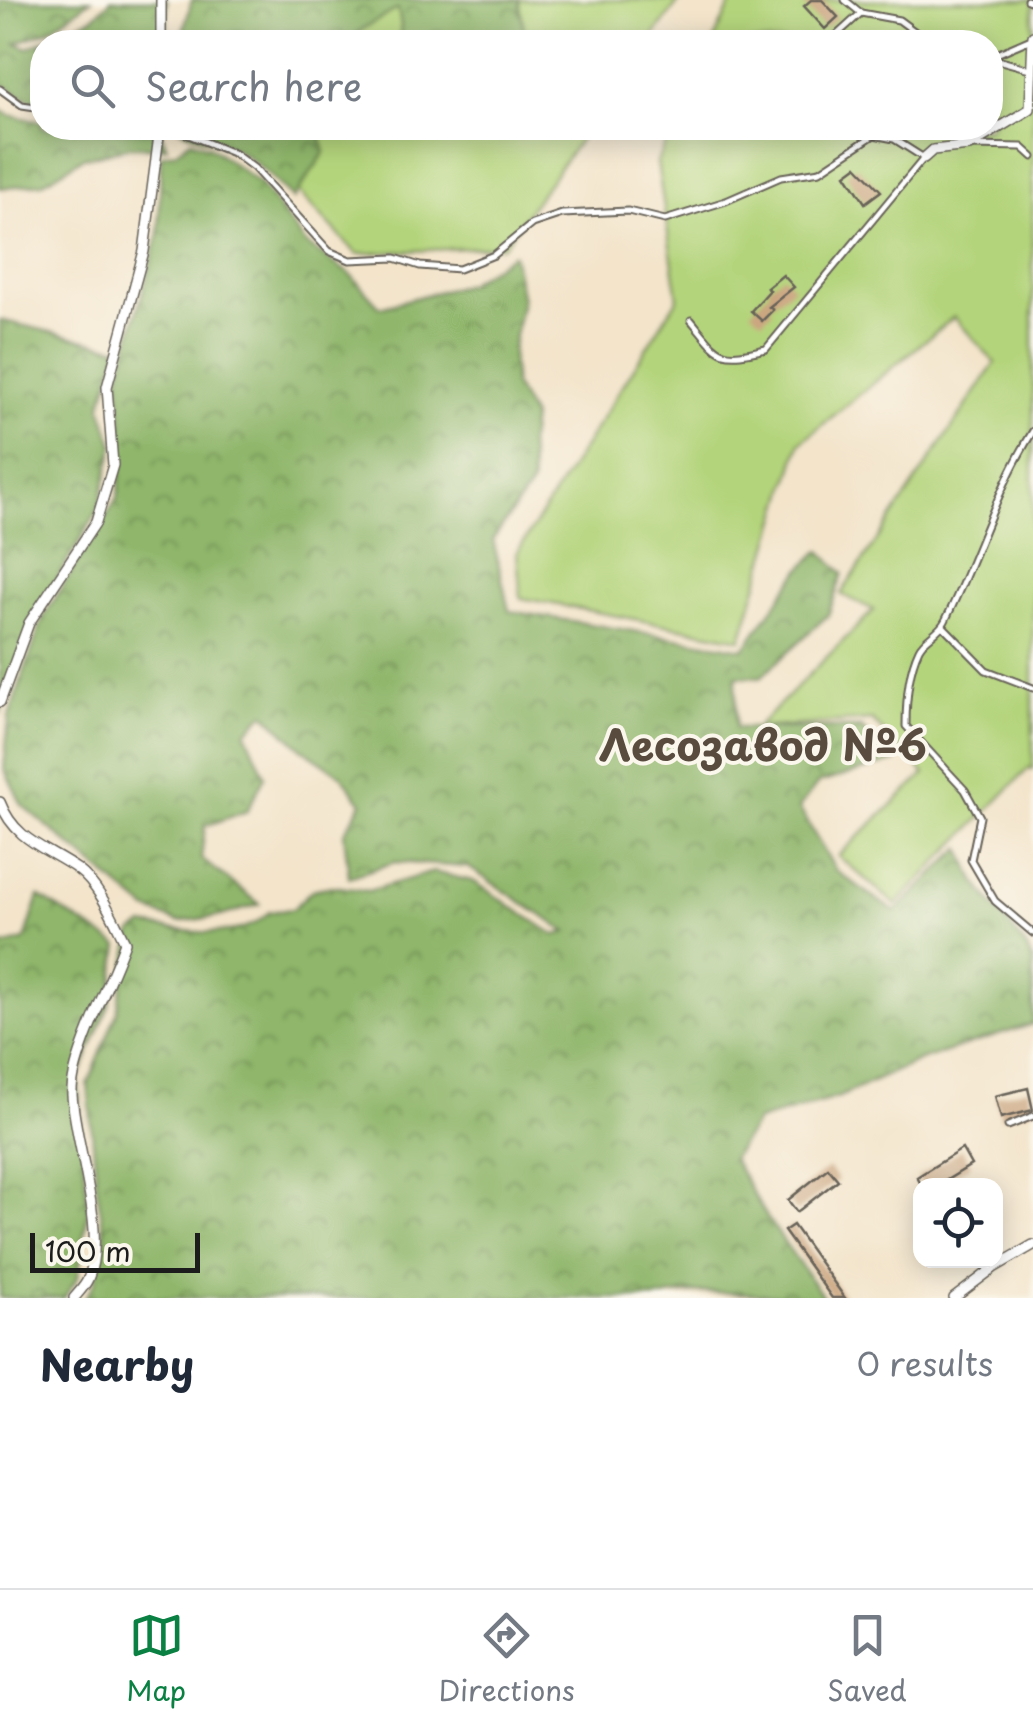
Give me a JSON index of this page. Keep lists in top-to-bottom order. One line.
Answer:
{"districts":["Лесозавод №6"],"scale_bar":"100 m","page":{"search":"Search here","scale":"100 m","heading":["Nearby","0 results"],"nav":["Map","Directions","Saved"]}}
